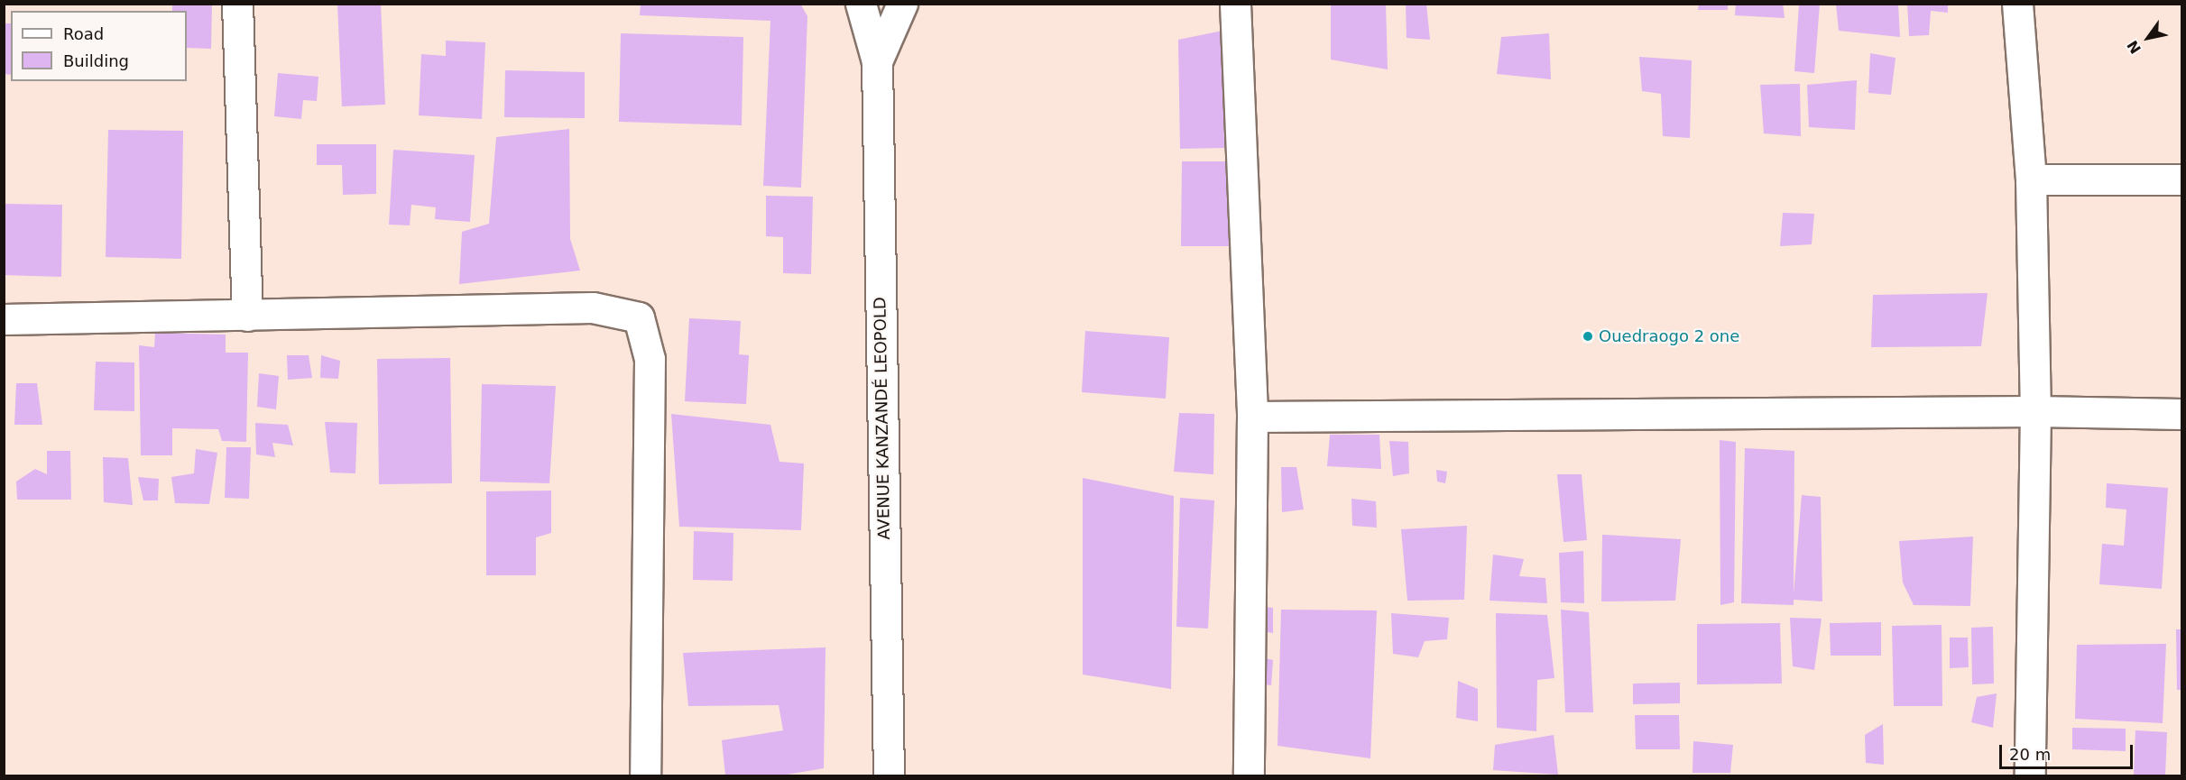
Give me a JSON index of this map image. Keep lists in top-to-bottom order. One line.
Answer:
{"streets":{"street":["AVENUE KANZANDÉ LEOPOLD"]},"places":["Ouedraogo 2 one"],"legend":["Road","Building"],"scale_bar":"20 m","north":"bottom left"}
